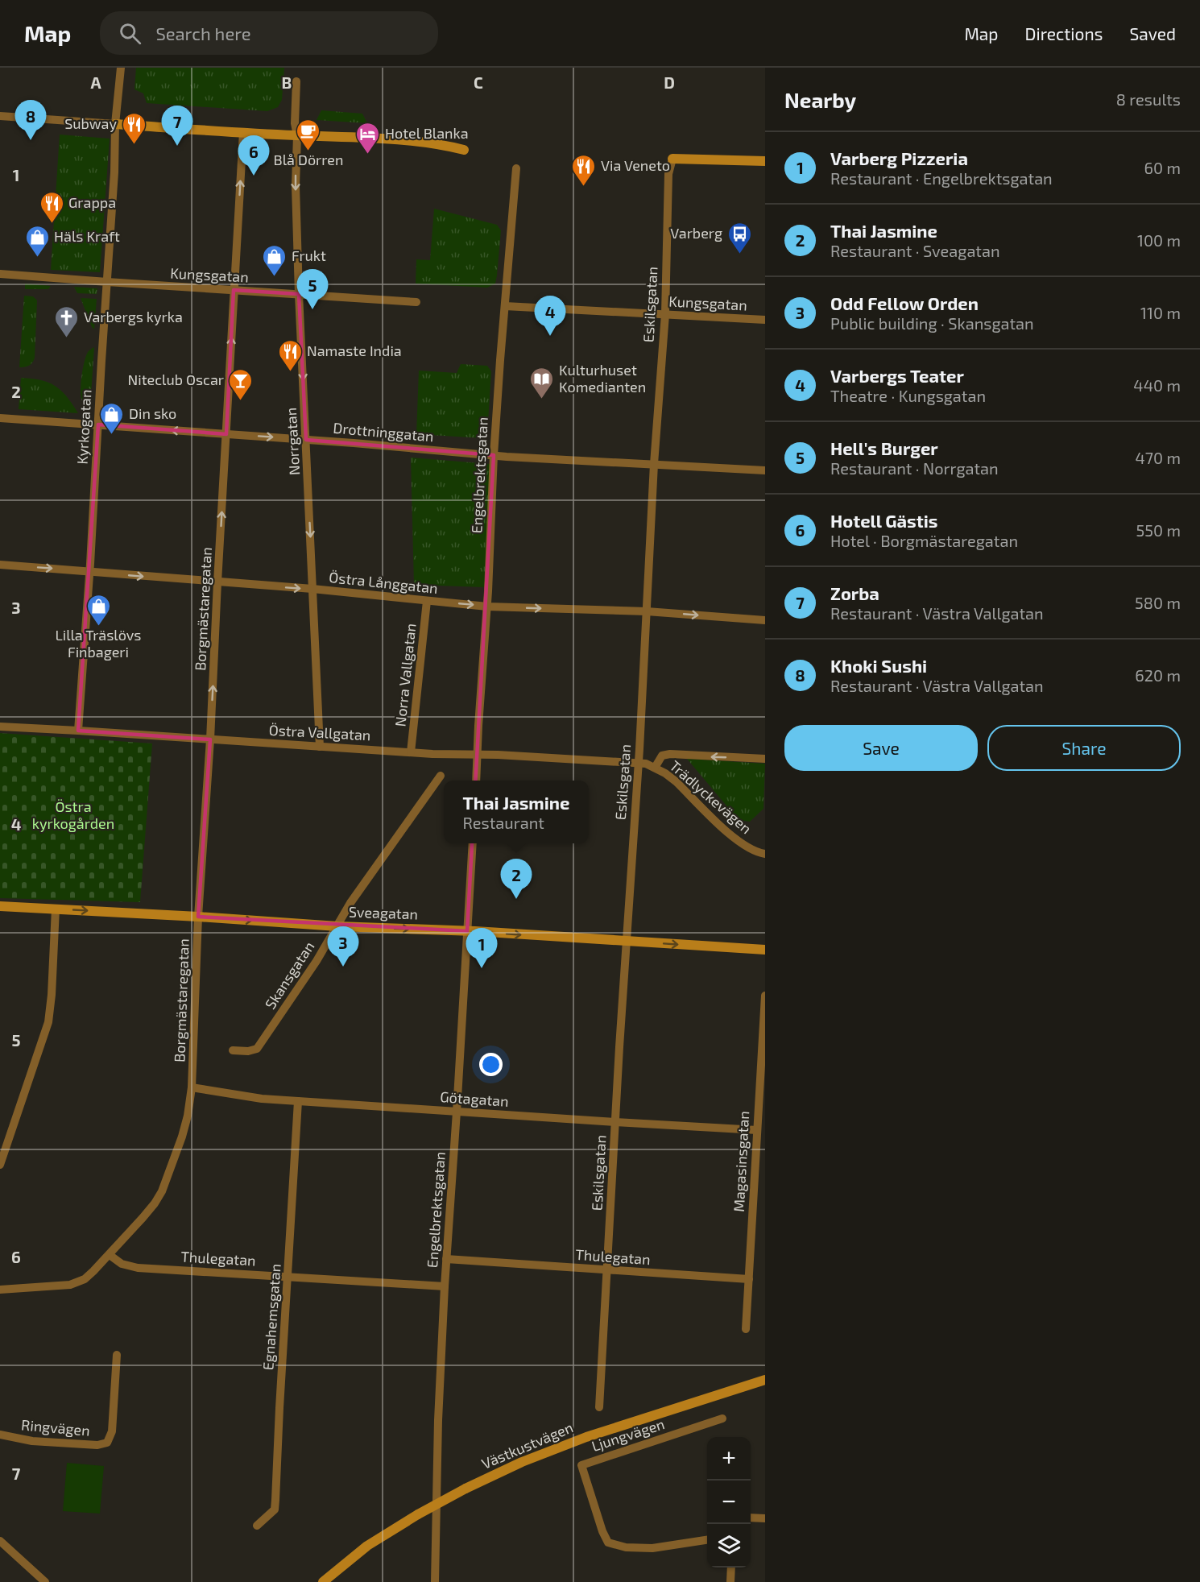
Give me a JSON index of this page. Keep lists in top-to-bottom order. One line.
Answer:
{"streets":{"street":["Kungsgatan","Eskilsgatan","Kyrkogatan","Drottninggatan","Norrgatan","Engelbrektsgatan","Östra Långgatan","Borgmästaregatan","Norra Vallgatan","Östra Vallgatan","Trädlyckevägen","Sveagatan","Skansgatan","Götagatan","Magasinsgatan","Thulegatan","Egnahemsgatan","Ringvägen","Ljungvägen","Västkustvägen"]},"crossings":[["Kungsgatan","Eskilsgatan"],["Kungsgatan","Kyrkogatan"],["Kungsgatan","Norrgatan"],["Kungsgatan","Engelbrektsgatan"],["Kungsgatan","Borgmästaregatan"],["Eskilsgatan","Drottninggatan"],["Eskilsgatan","Östra Långgatan"],["Eskilsgatan","Östra Vallgatan"],["Eskilsgatan","Trädlyckevägen"],["Eskilsgatan","Sveagatan"],["Eskilsgatan","Götagatan"],["Eskilsgatan","Thulegatan"],["Kyrkogatan","Drottninggatan"],["Kyrkogatan","Östra Långgatan"],["Kyrkogatan","Östra Vallgatan"],["Drottninggatan","Norrgatan"],["Drottninggatan","Engelbrektsgatan"],["Drottninggatan","Borgmästaregatan"],["Norrgatan","Östra Långgatan"],["Norrgatan","Östra Vallgatan"],["Engelbrektsgatan","Östra Långgatan"],["Engelbrektsgatan","Östra Vallgatan"],["Engelbrektsgatan","Sveagatan"],["Engelbrektsgatan","Götagatan"],["Engelbrektsgatan","Thulegatan"],["Östra Långgatan","Borgmästaregatan"],["Östra Långgatan","Norra Vallgatan"],["Borgmästaregatan","Östra Vallgatan"],["Borgmästaregatan","Sveagatan"],["Borgmästaregatan","Götagatan"],["Norra Vallgatan","Östra Vallgatan"],["Östra Vallgatan","Trädlyckevägen"],["Sveagatan","Skansgatan"],["Götagatan","Magasinsgatan"],["Götagatan","Egnahemsgatan"],["Magasinsgatan","Thulegatan"],["Thulegatan","Egnahemsgatan"]],"one_way":["Norrgatan","Östra Långgatan","Borgmästaregatan","Sveagatan"],"parks":["Östra kyrkogården"],"places":{"restaurant":["Subway","Via Veneto","Grappa","Namaste India"],"cafe":["Blå Dörren"],"hotel":["Hotel Blanka"],"bus stop":["Varberg"],"shop":["Häls Kraft","Frukt","Din sko","Lilla Träslövs Finbageri"],"church":["Varbergs kyrka"],"library":["Kulturhuset Komedianten"],"bar":["Niteclub Oscar"]},"page":{"header":"Map","search":"Search here","nav":["Map","Directions","Saved"],"heading":["Nearby","8 results"],"pins":["8","7","6","5","4","2","3","1"],"list":[{"mark":"1","name":"Varberg Pizzeria","note":"Restaurant · Engelbrektsgatan","value":"60 m"},{"mark":"2","name":"Thai Jasmine","note":"Restaurant · Sveagatan","value":"100 m"},{"mark":"3","name":"Odd Fellow Orden","note":"Public building · Skansgatan","value":"110 m"},{"mark":"4","name":"Varbergs Teater","note":"Theatre · Kungsgatan","value":"440 m"},{"mark":"5","name":"Hell's Burger","note":"Restaurant · Norrgatan","value":"470 m"},{"mark":"6","name":"Hotell Gästis","note":"Hotel · Borgmästaregatan","value":"550 m"},{"mark":"7","name":"Zorba","note":"Restaurant · Västra Vallgatan","value":"580 m"},{"mark":"8","name":"Khoki Sushi","note":"Restaurant · Västra Vallgatan","value":"620 m"}],"buttons":["Save","Share"],"popup":["Thai Jasmine","Restaurant"],"map_buttons":["+","−"]},"grid":{"columns":["A","B","C","D"],"rows":["1","2","3","4","5","6","7"]}}
